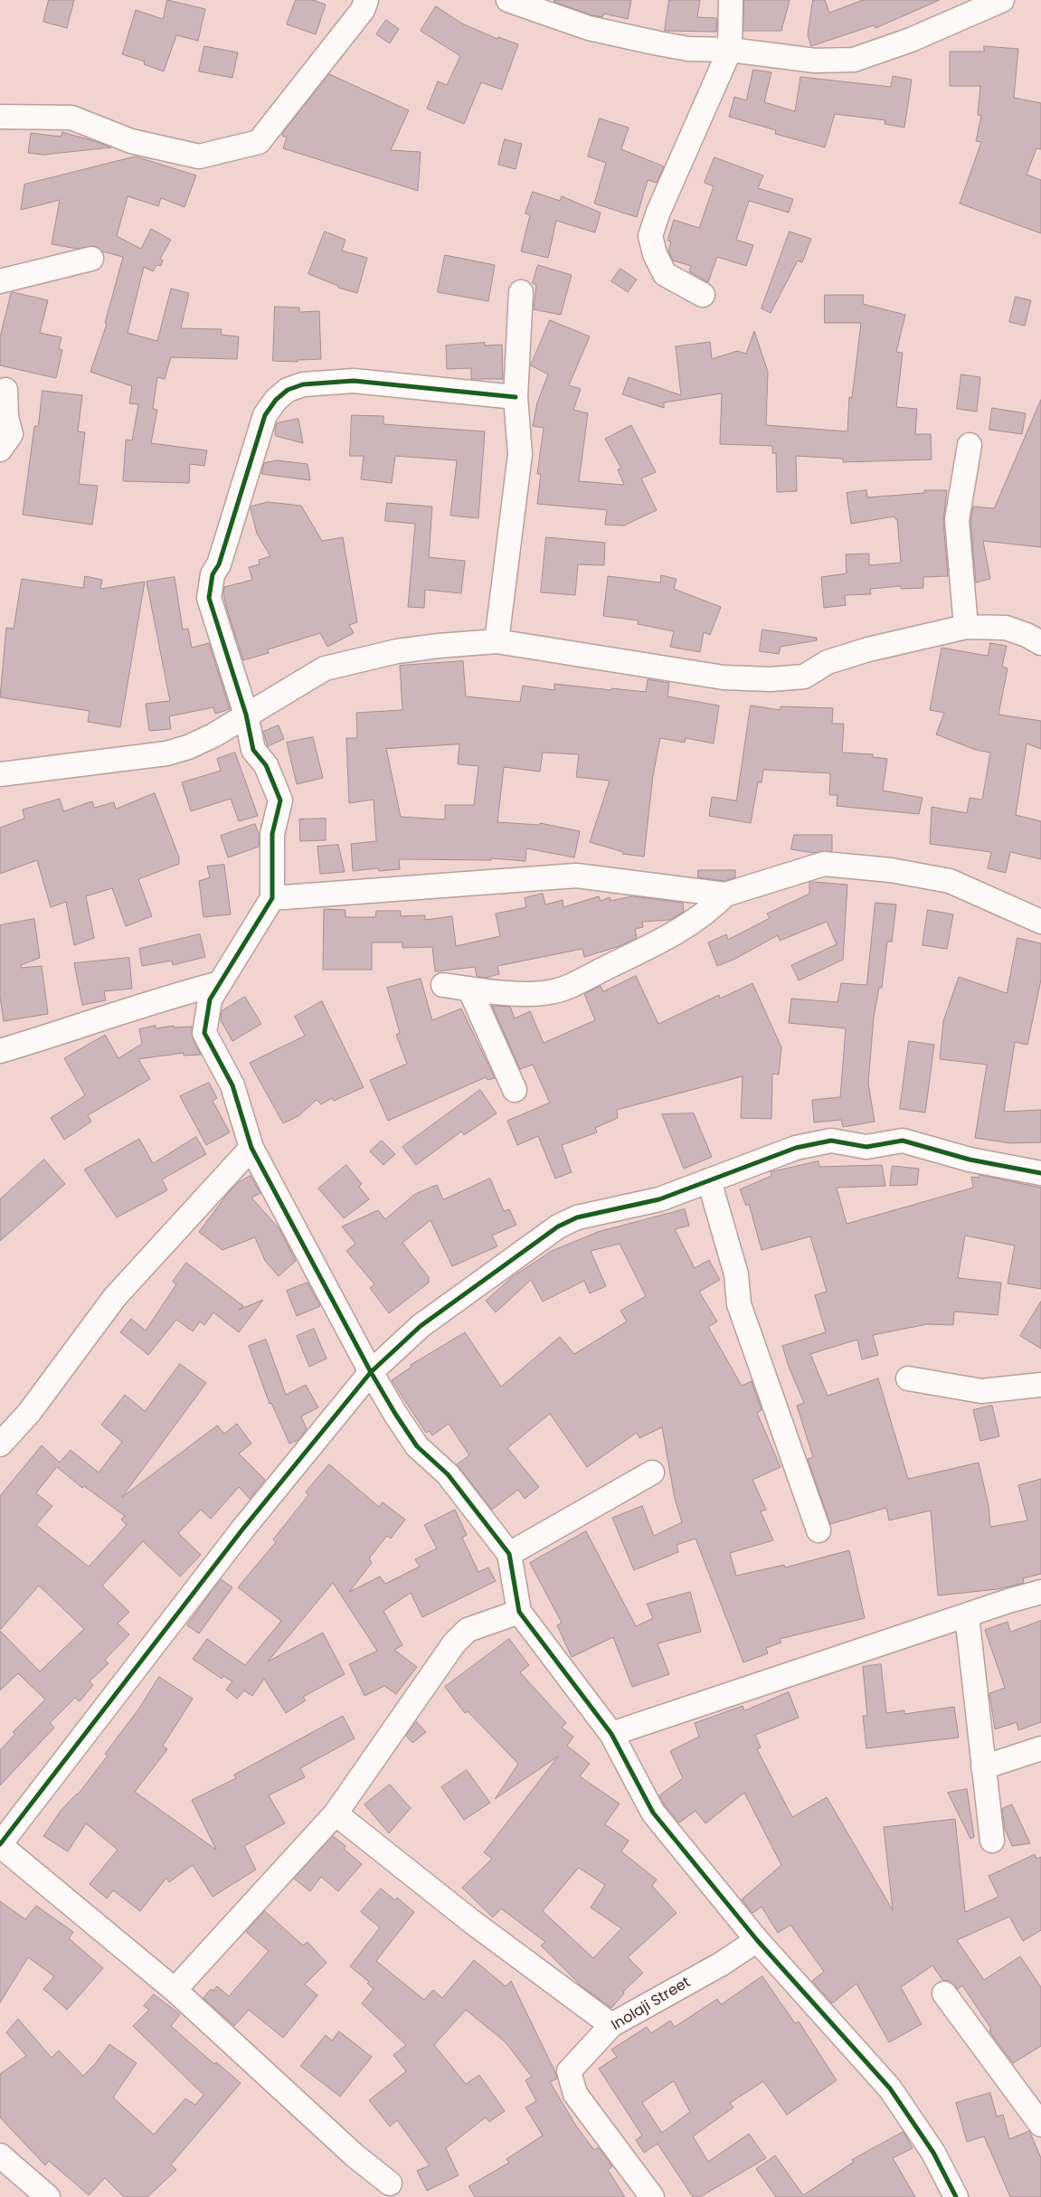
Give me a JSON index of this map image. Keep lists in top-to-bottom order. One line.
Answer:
{"streets":{"street":["Inolaji Street"]}}
